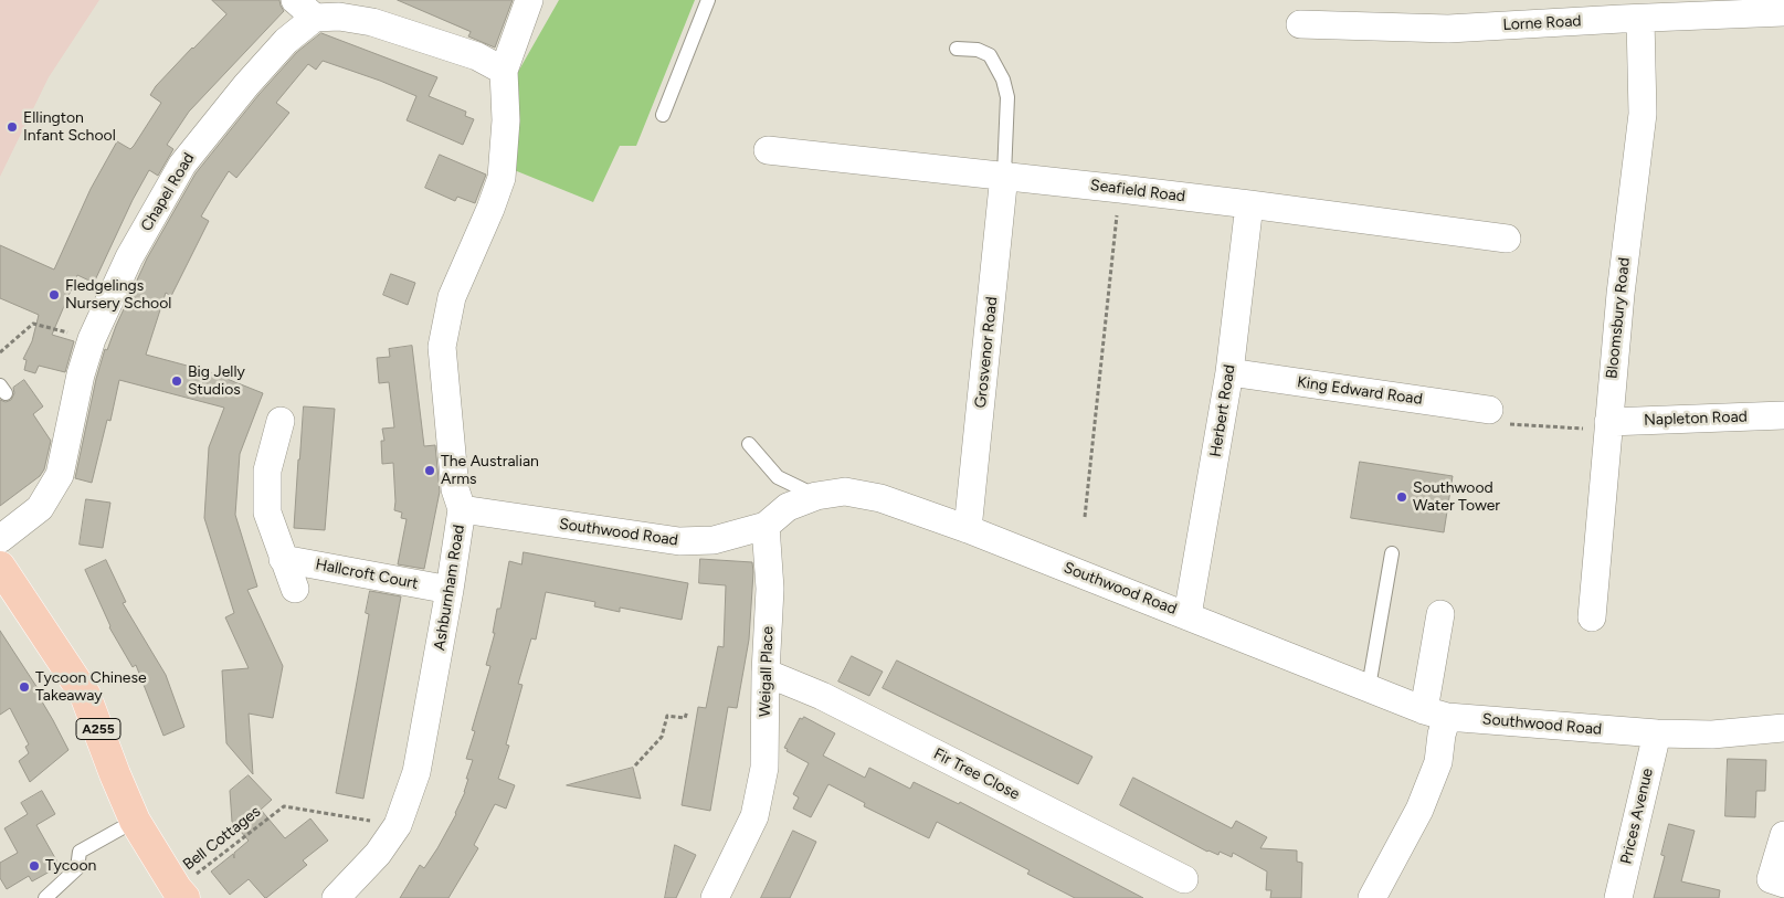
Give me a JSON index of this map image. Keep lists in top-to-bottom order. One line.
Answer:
{"streets":{"main road":["A255"],"street":["Lorne Road","Seafield Road","Chapel Road","Bloomsbury Road","Grosvenor Road","King Edward Road","Herbert Road","Napleton Road","Southwood Road","Hallcroft Court","Ashburnham Road","Weigall Place","Fir Tree Close","Prices Avenue"],"path":["Bell Cottages"]},"crossings":[["Lorne Road","Bloomsbury Road"],["Seafield Road","Grosvenor Road"],["Seafield Road","Herbert Road"],["Chapel Road","Ashburnham Road"],["Bloomsbury Road","Napleton Road"],["Grosvenor Road","Southwood Road"],["King Edward Road","Herbert Road"],["Herbert Road","Southwood Road"],["Southwood Road","Ashburnham Road"],["Southwood Road","Weigall Place"],["Southwood Road","Prices Avenue"],["Hallcroft Court","Ashburnham Road"],["Ashburnham Road","Bell Cottages"],["Weigall Place","Fir Tree Close"],["A255","Bell Cottages"]],"places":["Ellington Infant School","Fledgelings Nursery School","Big Jelly Studios","The Australian Arms","Southwood Water Tower","Tycoon Chinese Takeaway","Tycoon"]}
